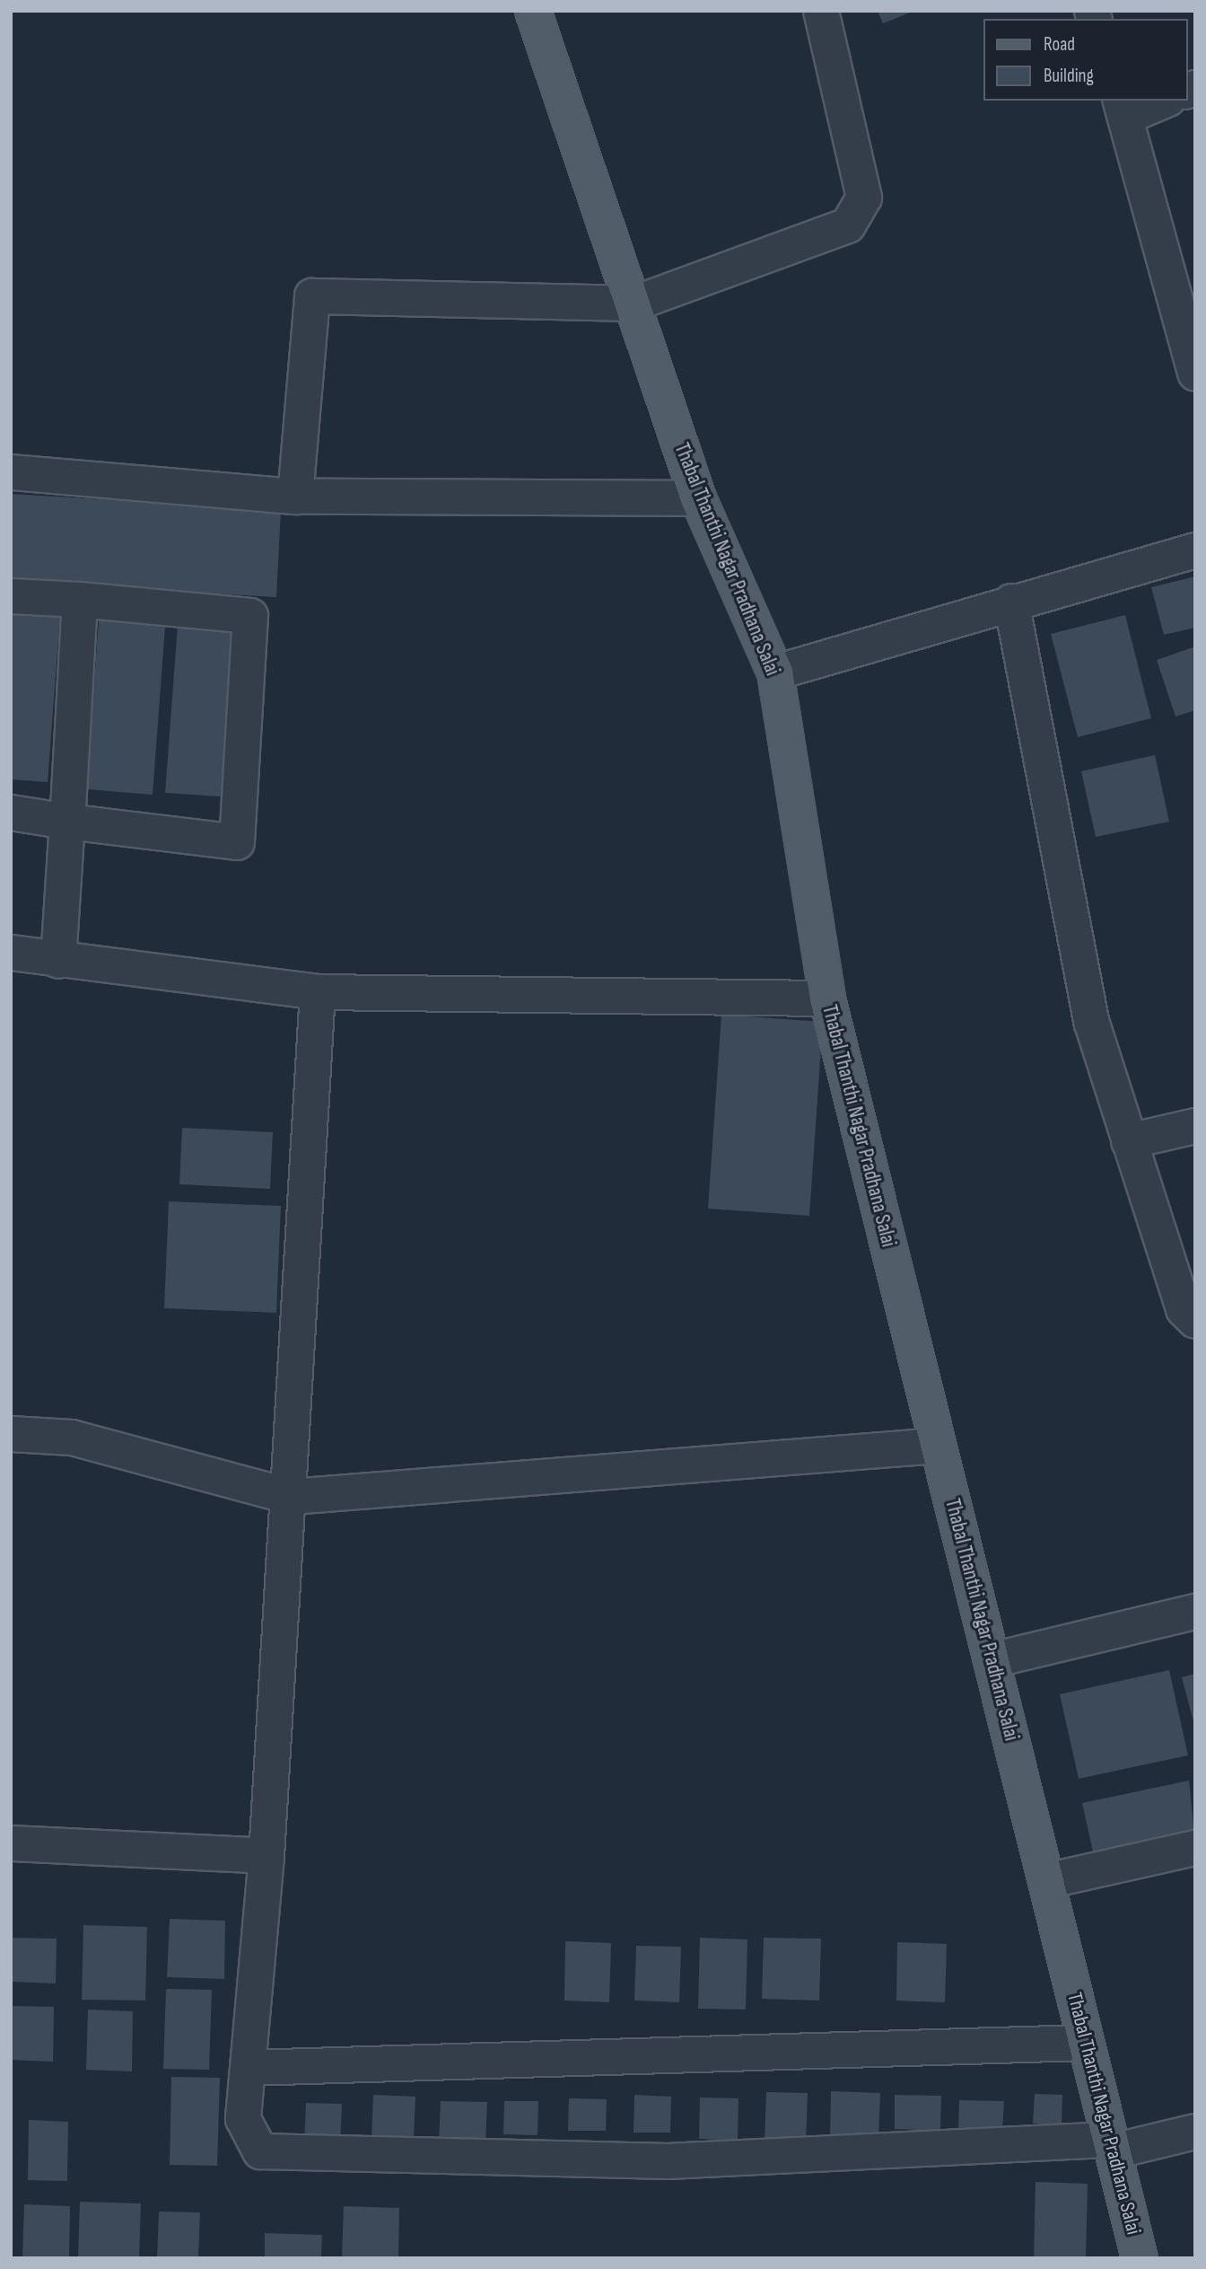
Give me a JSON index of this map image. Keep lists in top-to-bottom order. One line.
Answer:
{"streets":{"main road":["Thabal Thanthi Nagar Pradhana Salai"]},"legend":["Road","Building"]}
